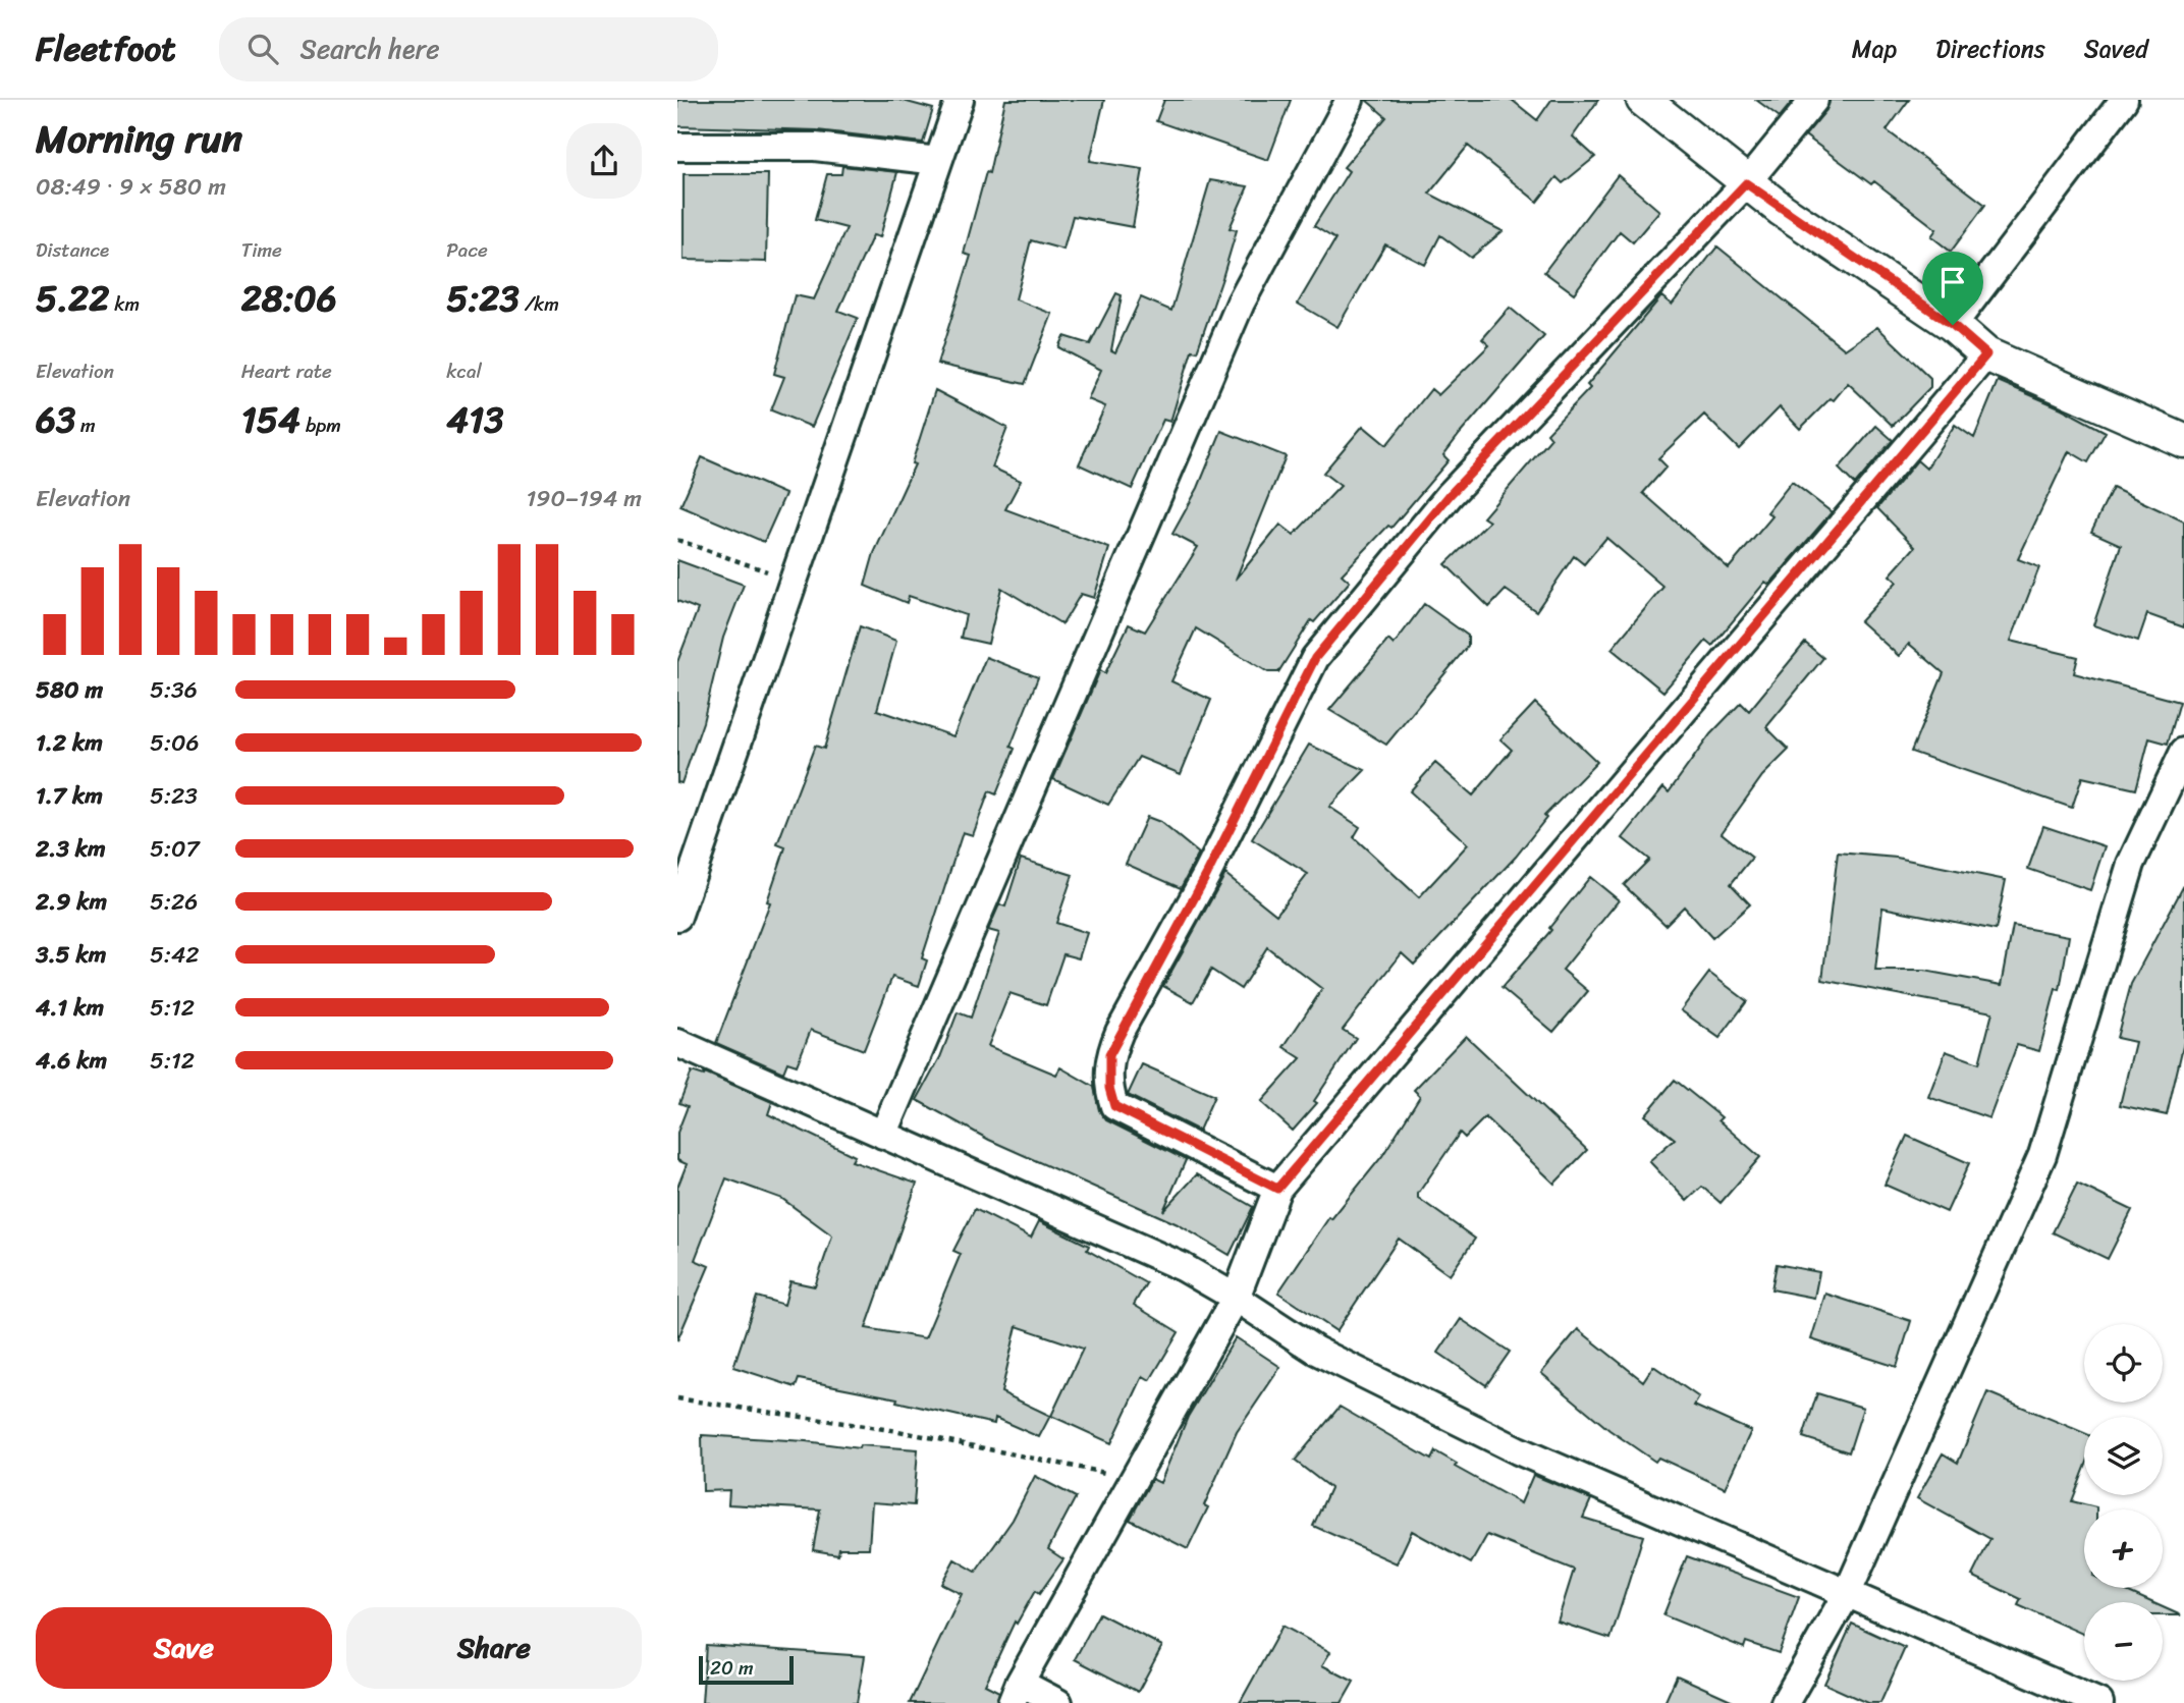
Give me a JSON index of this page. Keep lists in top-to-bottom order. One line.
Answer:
{"scale_bar":"20 m","page":{"header":"Fleetfoot","search":"Search here","nav":["Map","Directions","Saved"],"heading":["Morning run","08:49 · 9 × 580 m"],"stats":[["Distance","5.22 km"],["Time","28:06"],["Pace","5:23 /km"],["Elevation","63 m"],["Heart rate","154 bpm"],["kcal","413"]],"chart":["Elevation","190–194 m"],"list":[{"name":"580 m","note":"5:36"},{"name":"1.2 km","note":"5:06"},{"name":"1.7 km","note":"5:23"},{"name":"2.3 km","note":"5:07"},{"name":"2.9 km","note":"5:26"},{"name":"3.5 km","note":"5:42"},{"name":"4.1 km","note":"5:12"},{"name":"4.6 km","note":"5:12"}],"map_buttons":["+","−"],"buttons":["Save","Share"],"scale":"20 m"}}
